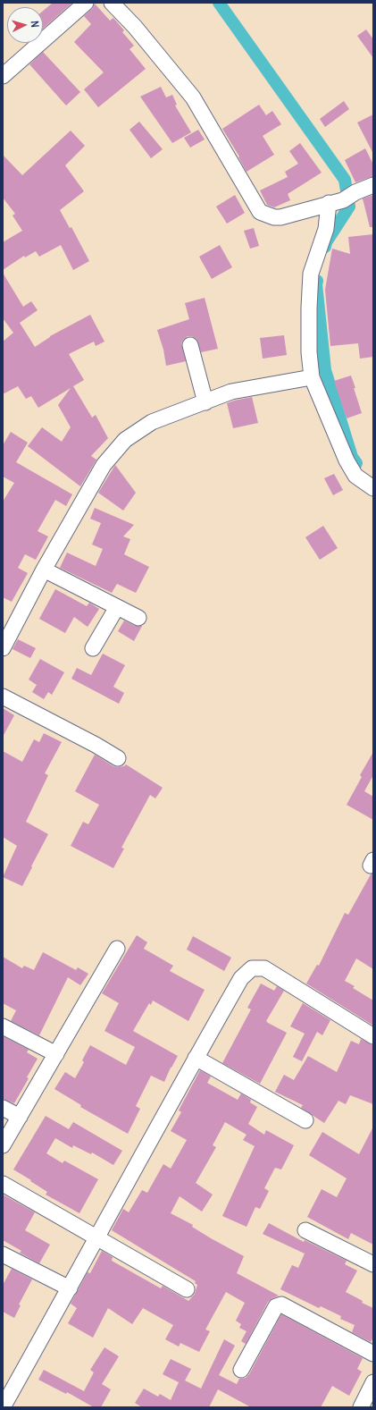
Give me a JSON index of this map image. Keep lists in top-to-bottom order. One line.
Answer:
{"north":"right"}
